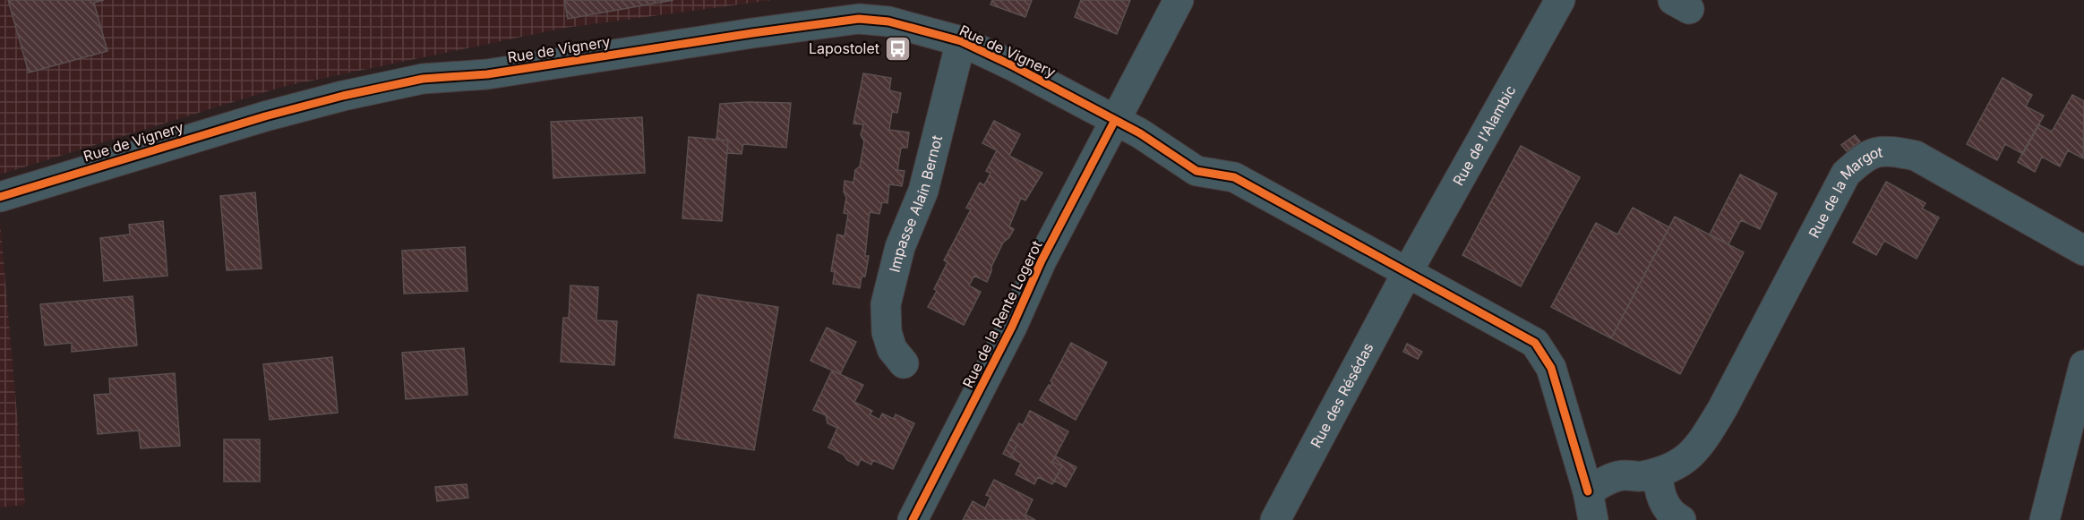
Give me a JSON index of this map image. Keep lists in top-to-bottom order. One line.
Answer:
{"streets":{"street":["Rue de Vignery","Rue de l'Alambic","Rue de la Margot","Impasse Alain Bernot","Rue de la Rente Logerot","Rue des Résédas"]},"crossings":[["Rue de Vignery","Rue de l'Alambic"],["Rue de Vignery","Rue de la Margot"],["Rue de Vignery","Impasse Alain Bernot"],["Rue de Vignery","Rue de la Rente Logerot"],["Rue de Vignery","Rue des Résédas"],["Rue de l'Alambic","Rue des Résédas"]],"places":{"bus stop":["Lapostolet"]}}
